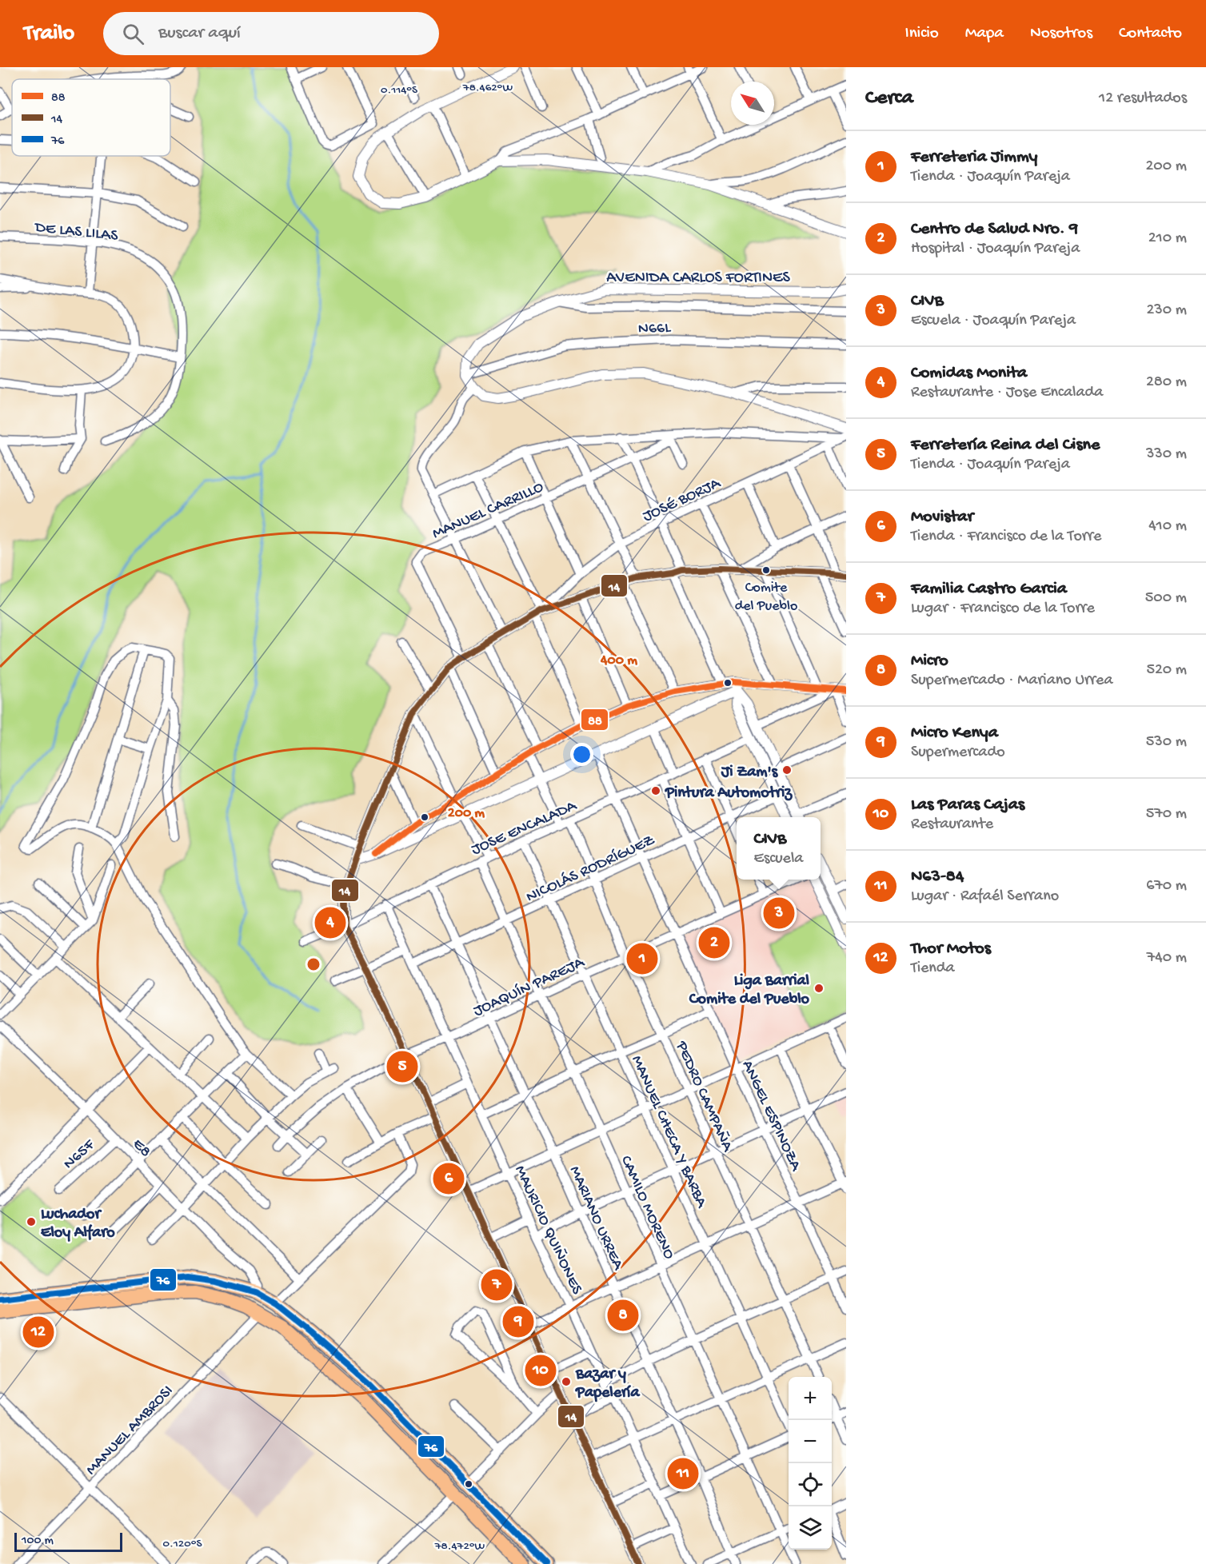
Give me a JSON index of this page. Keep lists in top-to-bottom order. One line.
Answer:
{"streets":{"street":["DE LAS LILAS","AVENIDA CARLOS FORTINES","N66L","JOSÉ BORJA","MANUEL CARRILLO","JOSE ENCALADA","NICOLÁS RODRÍGUEZ","JOAQUÍN PAREJA","PEDRO CAMPAÑA","ANGEL ESPINOZA","MANUEL CHECA Y BARBA","E8","N65F","CAMILO MORENO","MARIANO URREA","MAURICIO QUIÑONES","MANUEL AMBROSI"]},"crossings":[["AVENIDA CARLOS FORTINES","N66L"],["JOSÉ BORJA","MANUEL CARRILLO"],["JOSE ENCALADA","PEDRO CAMPAÑA"],["JOSE ENCALADA","ANGEL ESPINOZA"],["JOSE ENCALADA","MANUEL CHECA Y BARBA"],["JOSE ENCALADA","CAMILO MORENO"],["JOSE ENCALADA","MARIANO URREA"],["JOSE ENCALADA","MAURICIO QUIÑONES"],["NICOLÁS RODRÍGUEZ","PEDRO CAMPAÑA"],["NICOLÁS RODRÍGUEZ","ANGEL ESPINOZA"],["NICOLÁS RODRÍGUEZ","MANUEL CHECA Y BARBA"],["NICOLÁS RODRÍGUEZ","CAMILO MORENO"],["NICOLÁS RODRÍGUEZ","MARIANO URREA"],["NICOLÁS RODRÍGUEZ","MAURICIO QUIÑONES"],["JOAQUÍN PAREJA","PEDRO CAMPAÑA"],["JOAQUÍN PAREJA","ANGEL ESPINOZA"],["JOAQUÍN PAREJA","MANUEL CHECA Y BARBA"],["JOAQUÍN PAREJA","CAMILO MORENO"],["JOAQUÍN PAREJA","MARIANO URREA"],["JOAQUÍN PAREJA","MAURICIO QUIÑONES"],["E8","N65F"]],"places":["Comite del Pueblo","Ji Zam's","Pintura Automotriz","Liga Barrial Comite del Pueblo","Luchador Eloy Alfaro","Bazar y Papelería"],"lines":["transit line 14","transit line 88","transit line 76"],"legend":["88","14","76"],"scale_bar":"100 m","north":"top left","page":{"header":"Trailo","search":"Buscar aquí","nav":["Inicio","Mapa","Nosotros","Contacto"],"heading":["Cerca","12 resultados"],"list":[{"mark":"1","name":"Ferreteria Jimmy","note":"Tienda · Joaquín Pareja","value":"200 m"},{"mark":"2","name":"Centro de Salud Nro. 9","note":"Hospital · Joaquín Pareja","value":"210 m"},{"mark":"3","name":"CIVB","note":"Escuela · Joaquín Pareja","value":"230 m"},{"mark":"4","name":"Comidas Monita","note":"Restaurante · Jose Encalada","value":"280 m"},{"mark":"5","name":"Ferretería Reina del Cisne","note":"Tienda · Joaquín Pareja","value":"330 m"},{"mark":"6","name":"Movistar","note":"Tienda · Francisco de la Torre","value":"410 m"},{"mark":"7","name":"Familia Castro Garcia","note":"Lugar · Francisco de la Torre","value":"500 m"},{"mark":"8","name":"Micro","note":"Supermercado · Mariano Urrea","value":"520 m"},{"mark":"9","name":"Micro Kenya","note":"Supermercado","value":"530 m"},{"mark":"10","name":"Las Paras Cajas","note":"Restaurante","value":"570 m"},{"mark":"11","name":"N63-84","note":"Lugar · Rafaél Serrano","value":"670 m"},{"mark":"12","name":"Thor Motos","note":"Tienda","value":"740 m"}],"popup":["CIVB","Escuela"],"pins":["3","4","2","1","5","6","7","8","9","12","10","11"],"map_buttons":["+","−"],"scale":"100 m"},"coordinates":["78.462°W","0.114°S","0.120°S","78.472°W"],"rings":["400 m","200 m"]}
